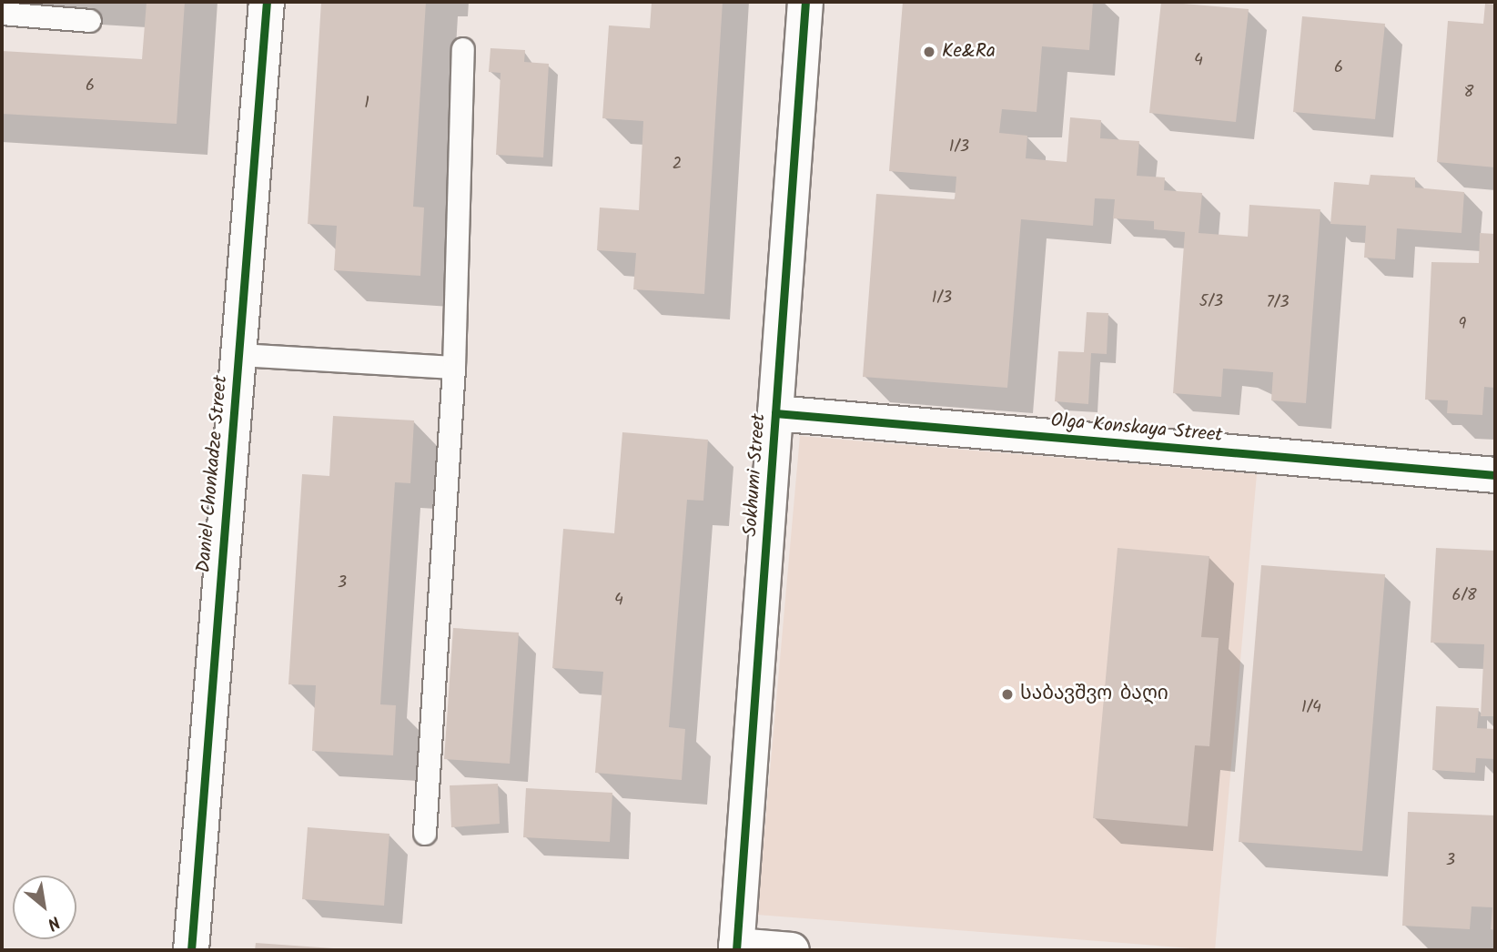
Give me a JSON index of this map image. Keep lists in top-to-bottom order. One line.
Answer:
{"streets":{"street":["Olga Konskaya Street","Daniel Chonkadze Street","Sokhumi Street"]},"crossings":[["Olga Konskaya Street","Sokhumi Street"]],"places":["Ke&Ra","საბავშვო ბაღი"],"house_numbers":["4","6","6","8","1","1/3","2","1/3","5/3","7/3","9","3","6/8","4","1/4","3"],"north":"bottom right"}
